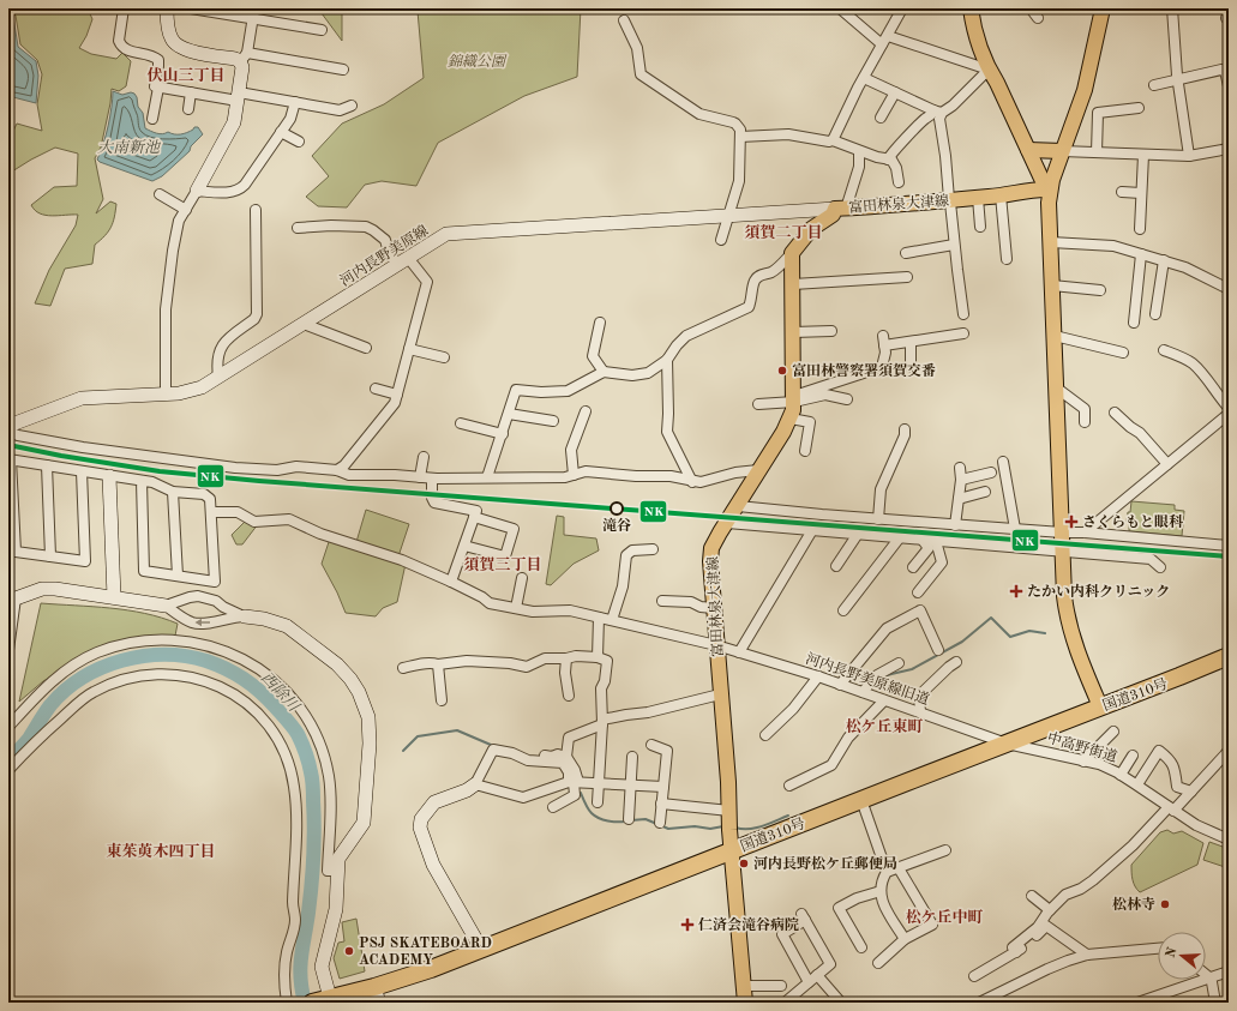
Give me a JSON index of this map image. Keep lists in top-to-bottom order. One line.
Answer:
{"streets":{"highway":["国道310号"],"main road":["富田林泉大津線"],"street":["河内長野美原線","河内長野美原線旧道","中高野街道"]},"crossings":[["富田林泉大津線","河内長野美原線"],["富田林泉大津線","河内長野美原線旧道"],["富田林泉大津線","国道310号"],["河内長野美原線旧道","国道310号"],["河内長野美原線旧道","中高野街道"],["国道310号","中高野街道"]],"districts":["伏山三丁目","須賀二丁目","須賀三丁目","松ケ丘東町","東茱萸木四丁目","松ケ丘中町"],"water":["大南新池","西除川"],"parks":["錦織公園"],"places":{"other":["富田林警察署須賀交番","滝谷","河内長野松ケ丘郵便局","松林寺","PSJ SKATEBOARD ACADEMY"],"health":["さくらもと眼科","たかい内科クリニック","仁済会滝谷病院"]},"lines":["transit line NK"],"north":"left"}
